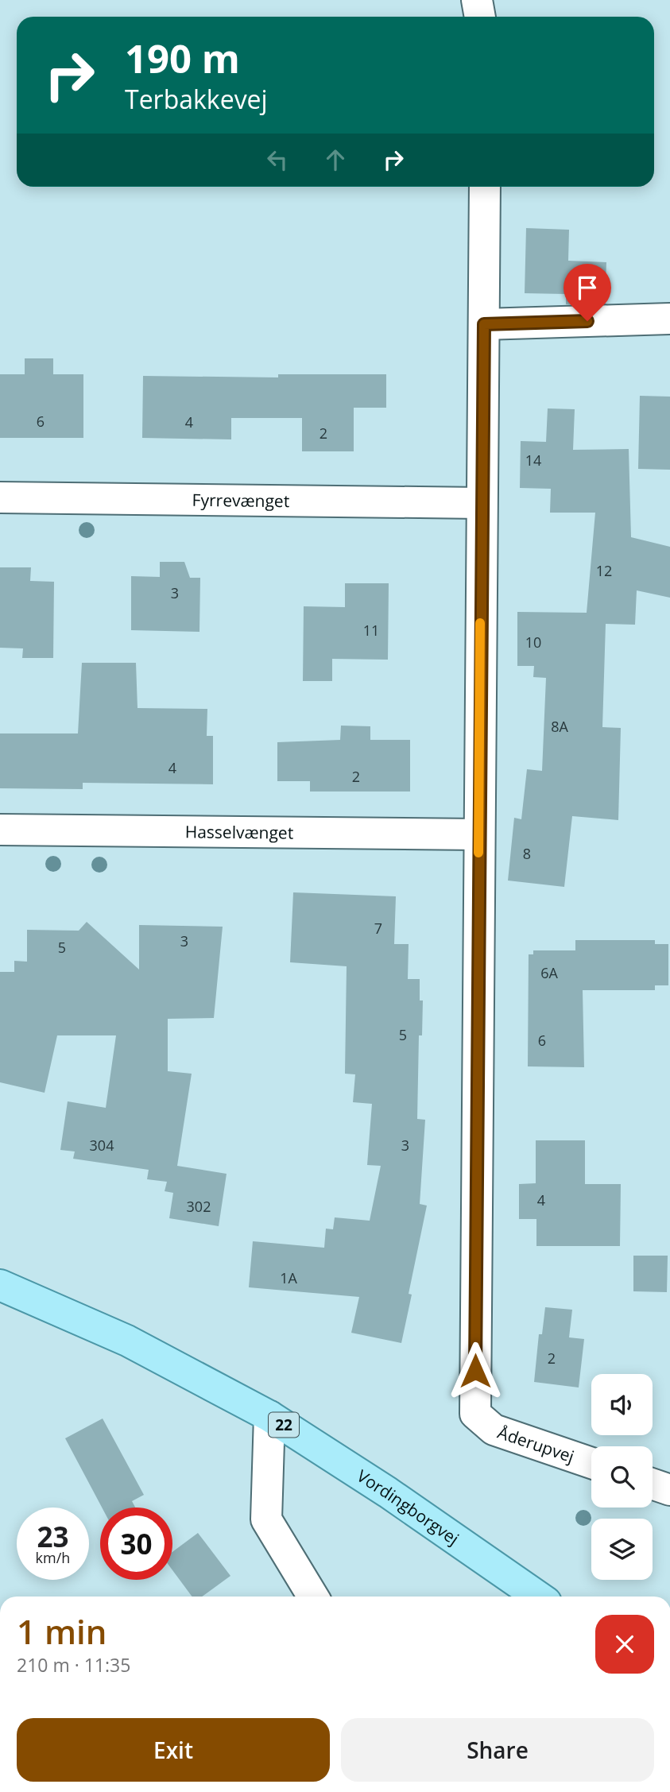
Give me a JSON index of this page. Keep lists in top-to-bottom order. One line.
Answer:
{"streets":{"main road":["22","Vordingborgvej"],"street":["Fyrrevænget","Hasselvænget","Åderupvej"]},"crossings":[["Hasselvænget","Åderupvej"]],"house_numbers":["6","4","2","14","12","3","11","10","8A","4","2","8","7","3","5","6A","5","6","304","3","4","302","1A","2"],"page":{"turn":["190 m","Terbakkevej"],"speed":"23 km/h","limit":"30","heading":["1 min","210 m · 11:35"],"buttons":["Exit","Share"]}}
